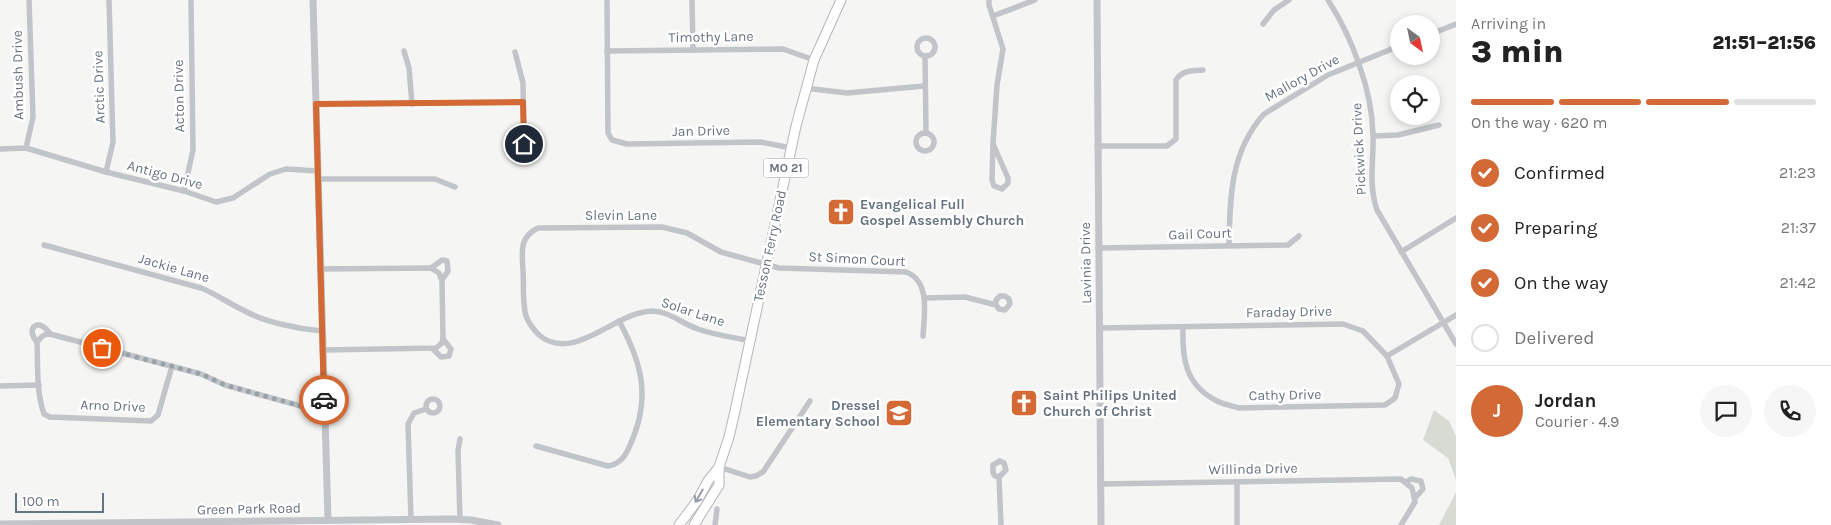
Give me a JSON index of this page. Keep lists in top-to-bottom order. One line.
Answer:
{"streets":{"main road":["MO 21","Tesson Ferry Road"],"street":["Timothy Lane","Ambush Drive","Mallory Drive","Arctic Drive","Acton Drive","Jan Drive","Pickwick Drive","Antigo Drive","Slevin Lane","Gail Court","St Simon Court","Lavinia Drive","Jackie Lane","Solar Lane","Faraday Drive","Cathy Drive","Arno Drive","Willinda Drive","Green Park Road"]},"crossings":[["Timothy Lane","Jan Drive"],["Timothy Lane","Tesson Ferry Road"],["Ambush Drive","Antigo Drive"],["Mallory Drive","Pickwick Drive"],["Mallory Drive","Gail Court"],["Arctic Drive","Antigo Drive"],["Acton Drive","Antigo Drive"],["Jan Drive","Tesson Ferry Road"],["Slevin Lane","Tesson Ferry Road"],["Slevin Lane","St Simon Court"],["Slevin Lane","Solar Lane"],["Gail Court","Lavinia Drive"],["Tesson Ferry Road","St Simon Court"],["Tesson Ferry Road","Solar Lane"],["Lavinia Drive","Faraday Drive"],["Lavinia Drive","Willinda Drive"],["Faraday Drive","Cathy Drive"]],"places":{"church":["Evangelical Full Gospel Assembly Church","Saint Philips United Church of Christ"],"school or university":["Dressel Elementary School"]},"scale_bar":"100 m","north":"bottom right","page":{"heading":["3 min","Arriving in","21:51–21:56"],"panel":["Jordan","Courier · 4.9"],"bar":"On the way · 620 m","list":[["Confirmed","21:23"],["Preparing","21:37"],["On the way","21:42"],"Delivered"],"round":"J","scale":"100 m"}}
